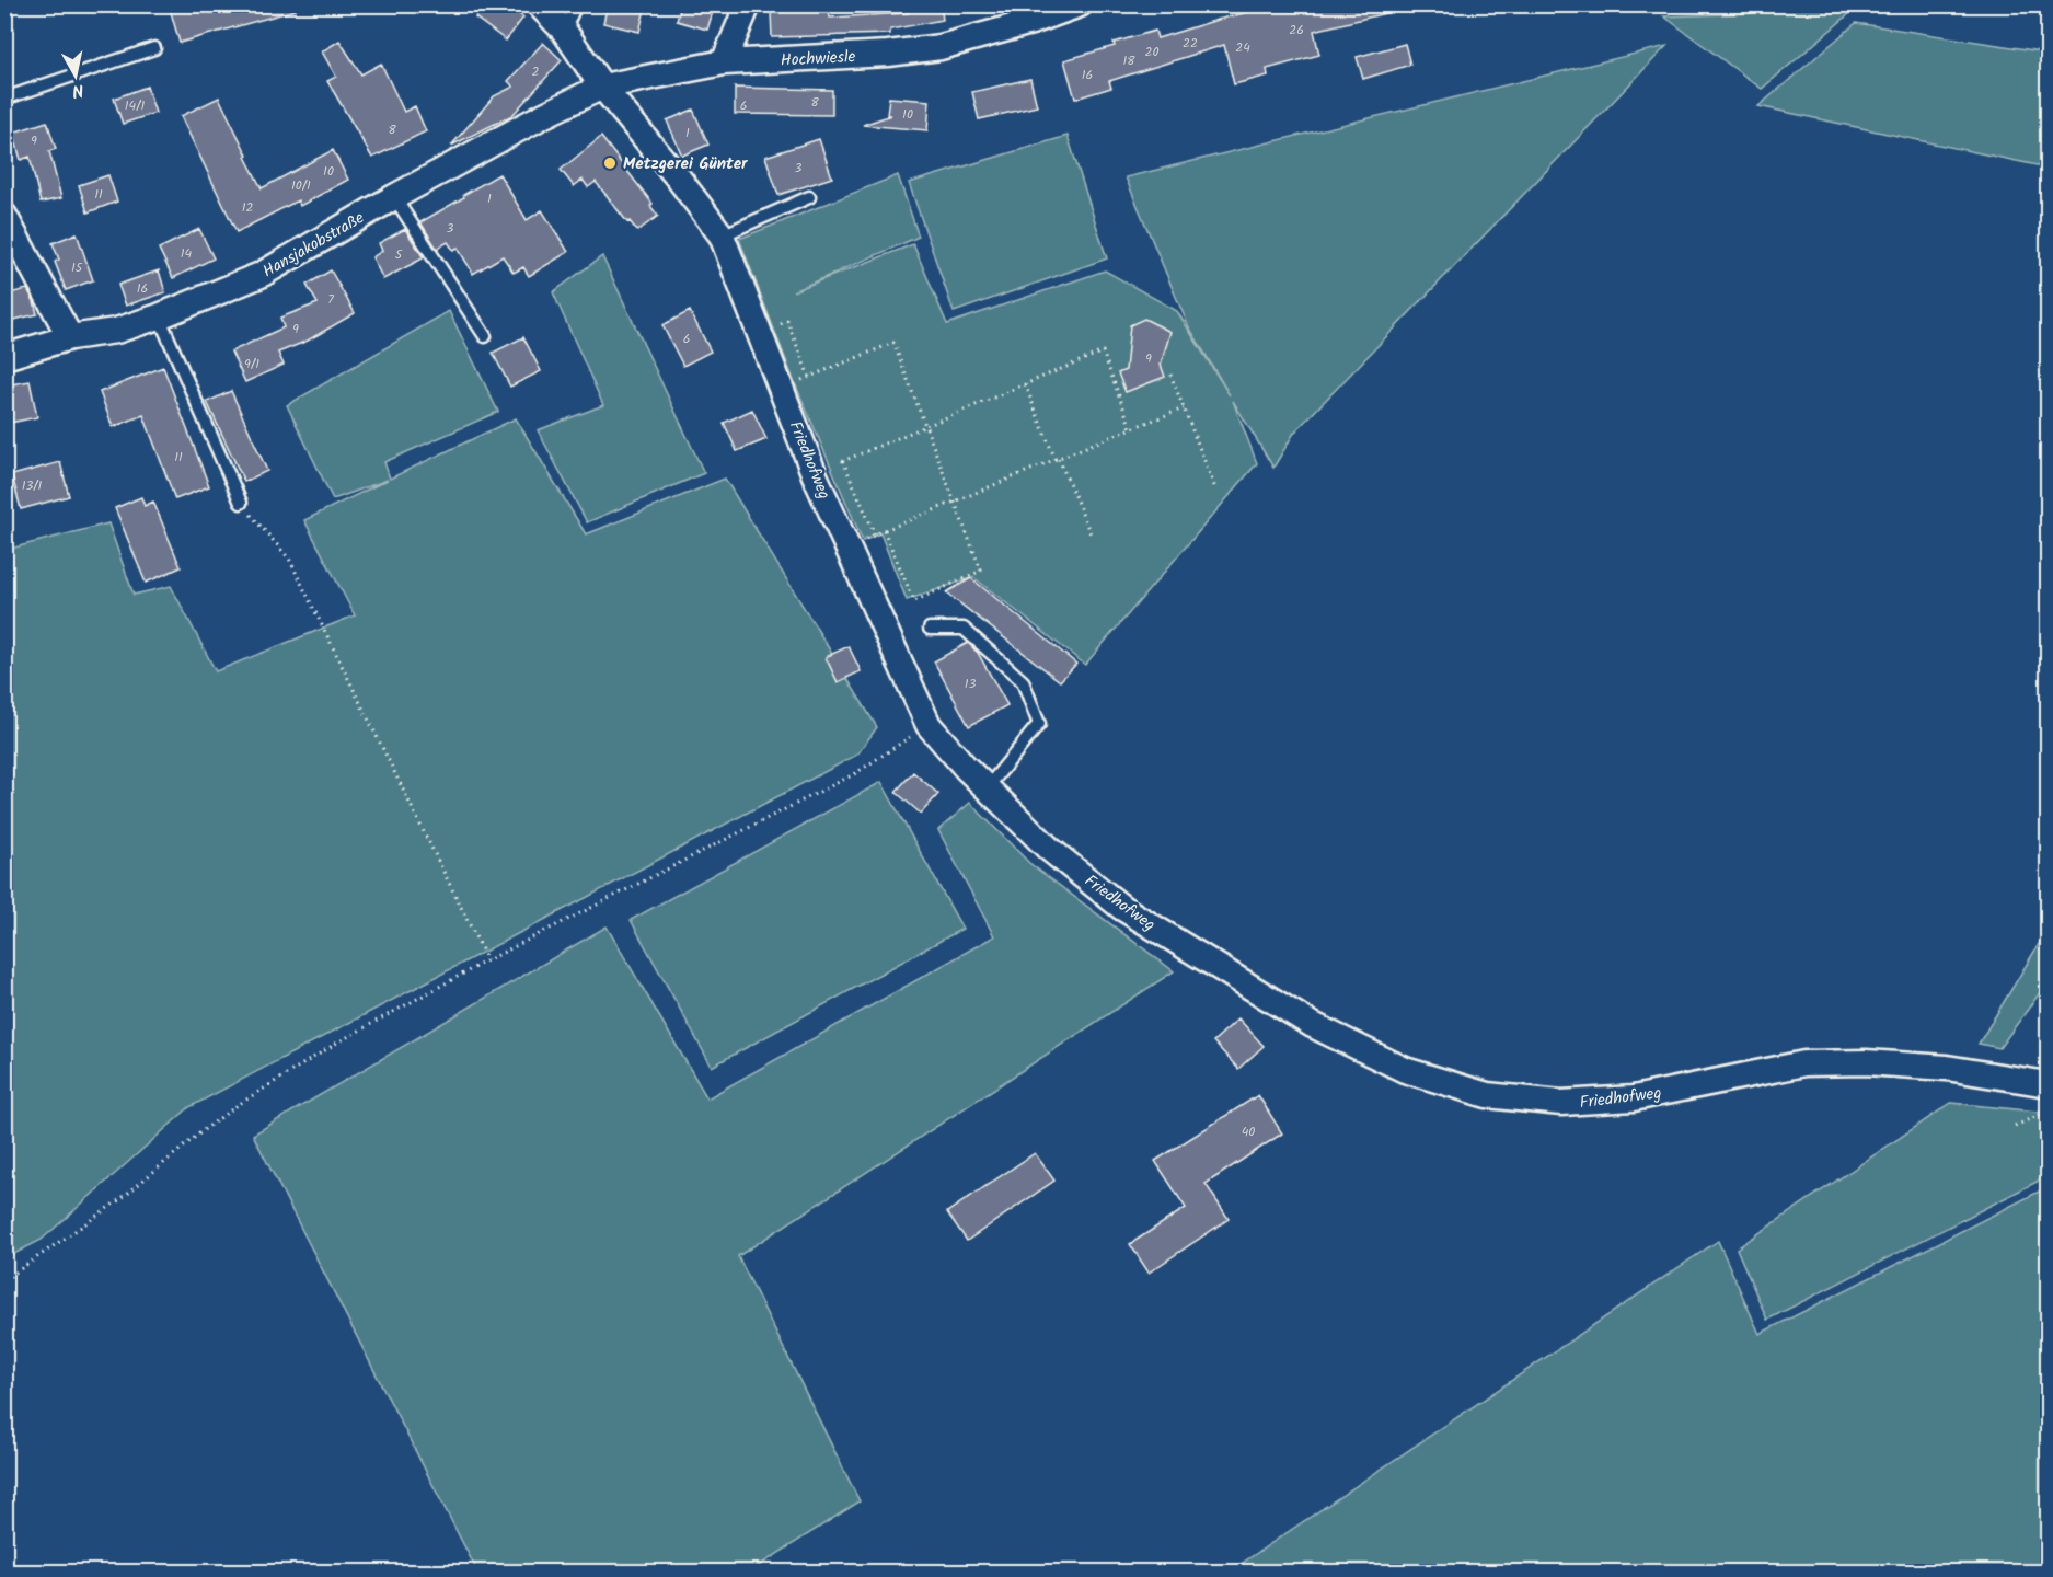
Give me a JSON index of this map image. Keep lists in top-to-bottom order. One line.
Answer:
{"streets":{"street":["Hochwiesle","Hansjakobstraße","Friedhofweg"]},"crossings":[["Hochwiesle","Hansjakobstraße"],["Hochwiesle","Friedhofweg"],["Hansjakobstraße","Friedhofweg"]],"places":["Metzgerei Günter"],"house_numbers":["26","22","24","20","18","2","16","8","14/1","6","10","8","1","9","3","10","10/1","11","1","12","3","14","5","15","16","7","9","6","9","9/1","11","13/1","13","40"],"north":"bottom"}
